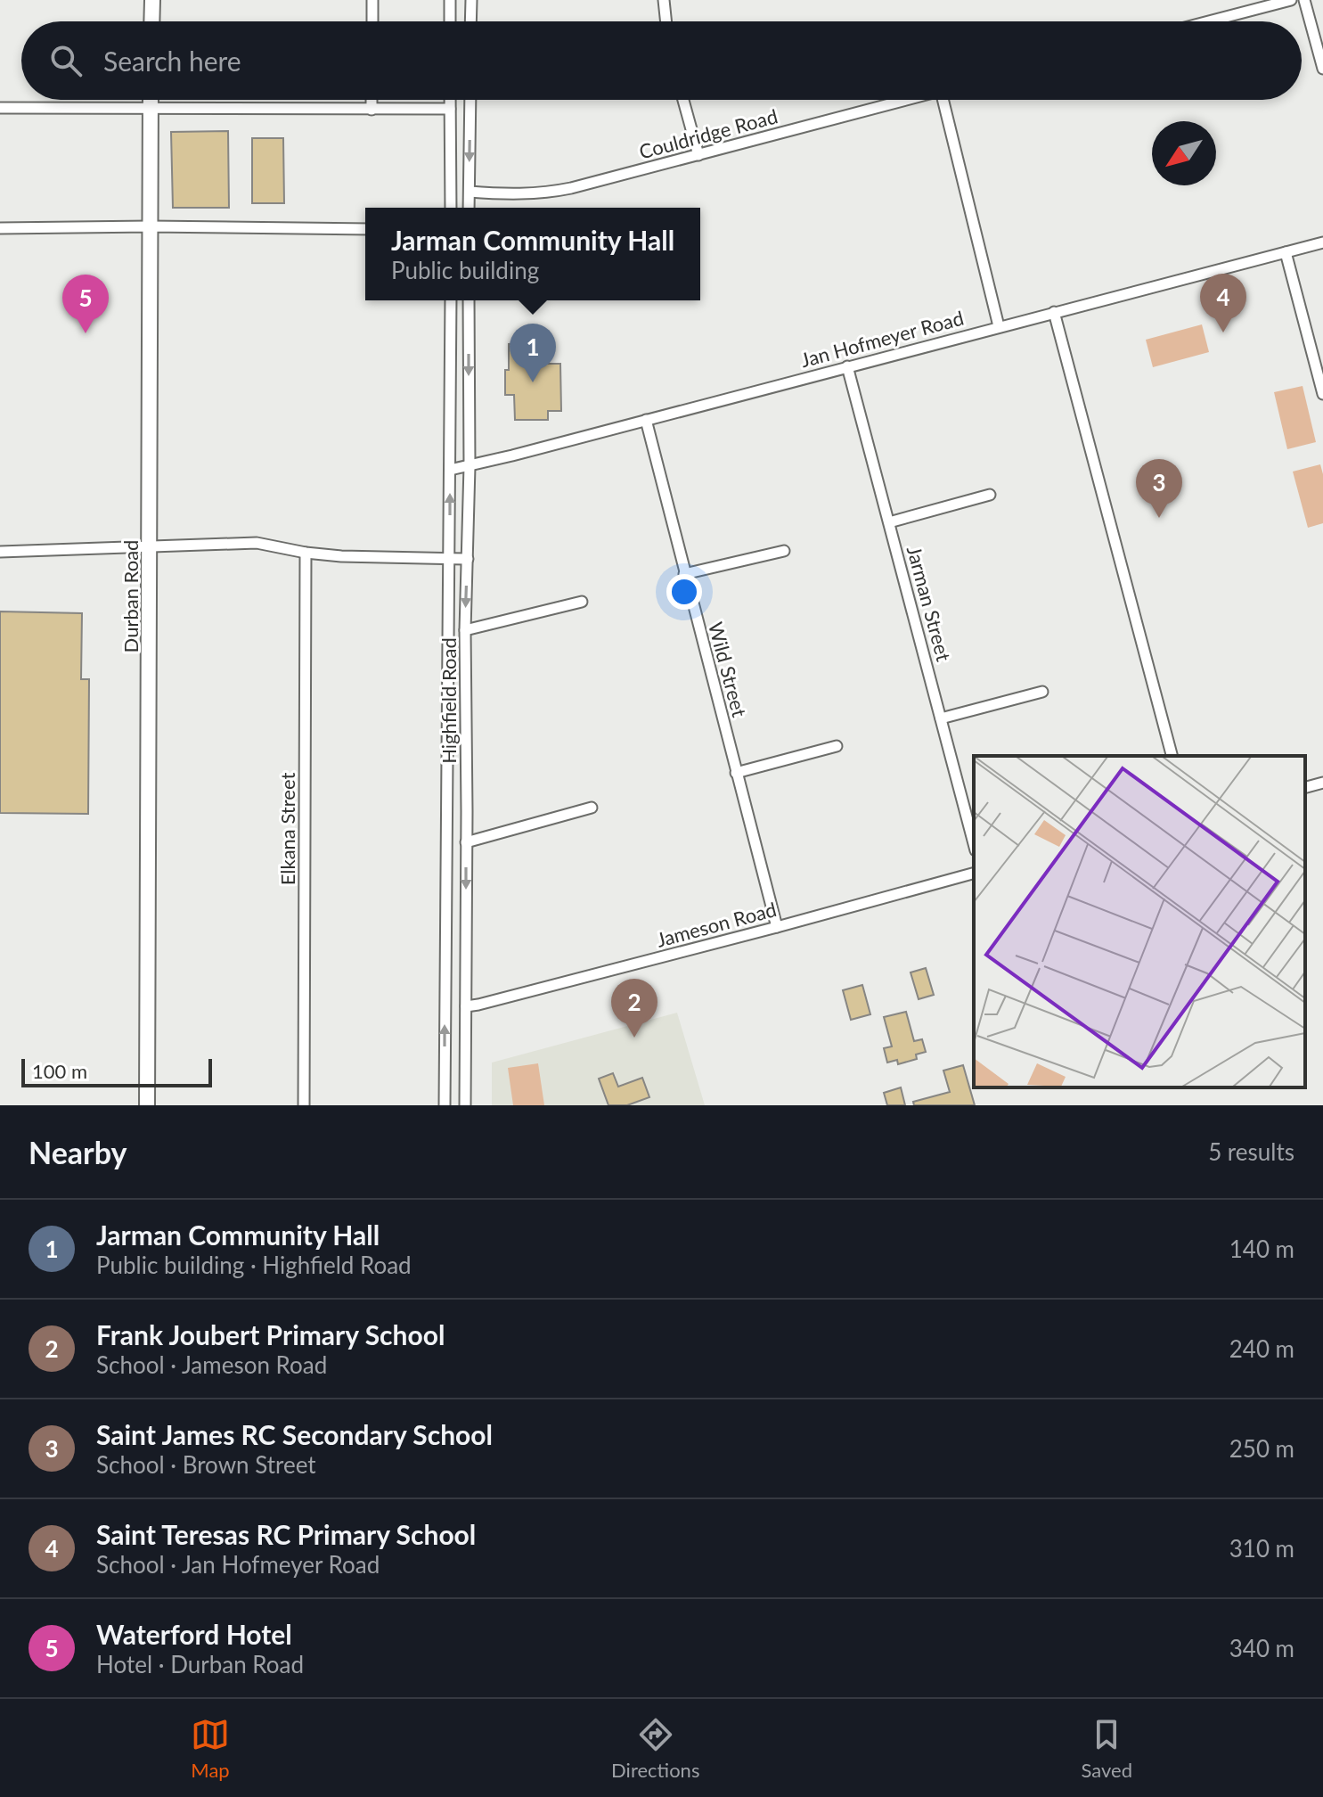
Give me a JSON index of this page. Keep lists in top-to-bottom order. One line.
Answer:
{"streets":{"street":["Couldridge Road","Jan Hofmeyer Road","Durban Road","Jarman Street","Wild Street","Highfield Road","Elkana Street","Jameson Road"]},"crossings":[["Jan Hofmeyer Road","Jarman Street"],["Jan Hofmeyer Road","Wild Street"],["Jan Hofmeyer Road","Highfield Road"],["Wild Street","Jameson Road"],["Highfield Road","Jameson Road"]],"scale_bar":"100 m","north":"bottom left","page":{"search":"Search here","popup":["Jarman Community Hall","Public building"],"pins":["4","5","1","3","2"],"scale":"100 m","heading":["Nearby","5 results"],"list":[{"mark":"1","name":"Jarman Community Hall","note":"Public building · Highfield Road","value":"140 m"},{"mark":"2","name":"Frank Joubert Primary School","note":"School · Jameson Road","value":"240 m"},{"mark":"3","name":"Saint James RC Secondary School","note":"School · Brown Street","value":"250 m"},{"mark":"4","name":"Saint Teresas RC Primary School","note":"School · Jan Hofmeyer Road","value":"310 m"},{"mark":"5","name":"Waterford Hotel","note":"Hotel · Durban Road","value":"340 m"}],"nav":["Map","Directions","Saved"]}}
